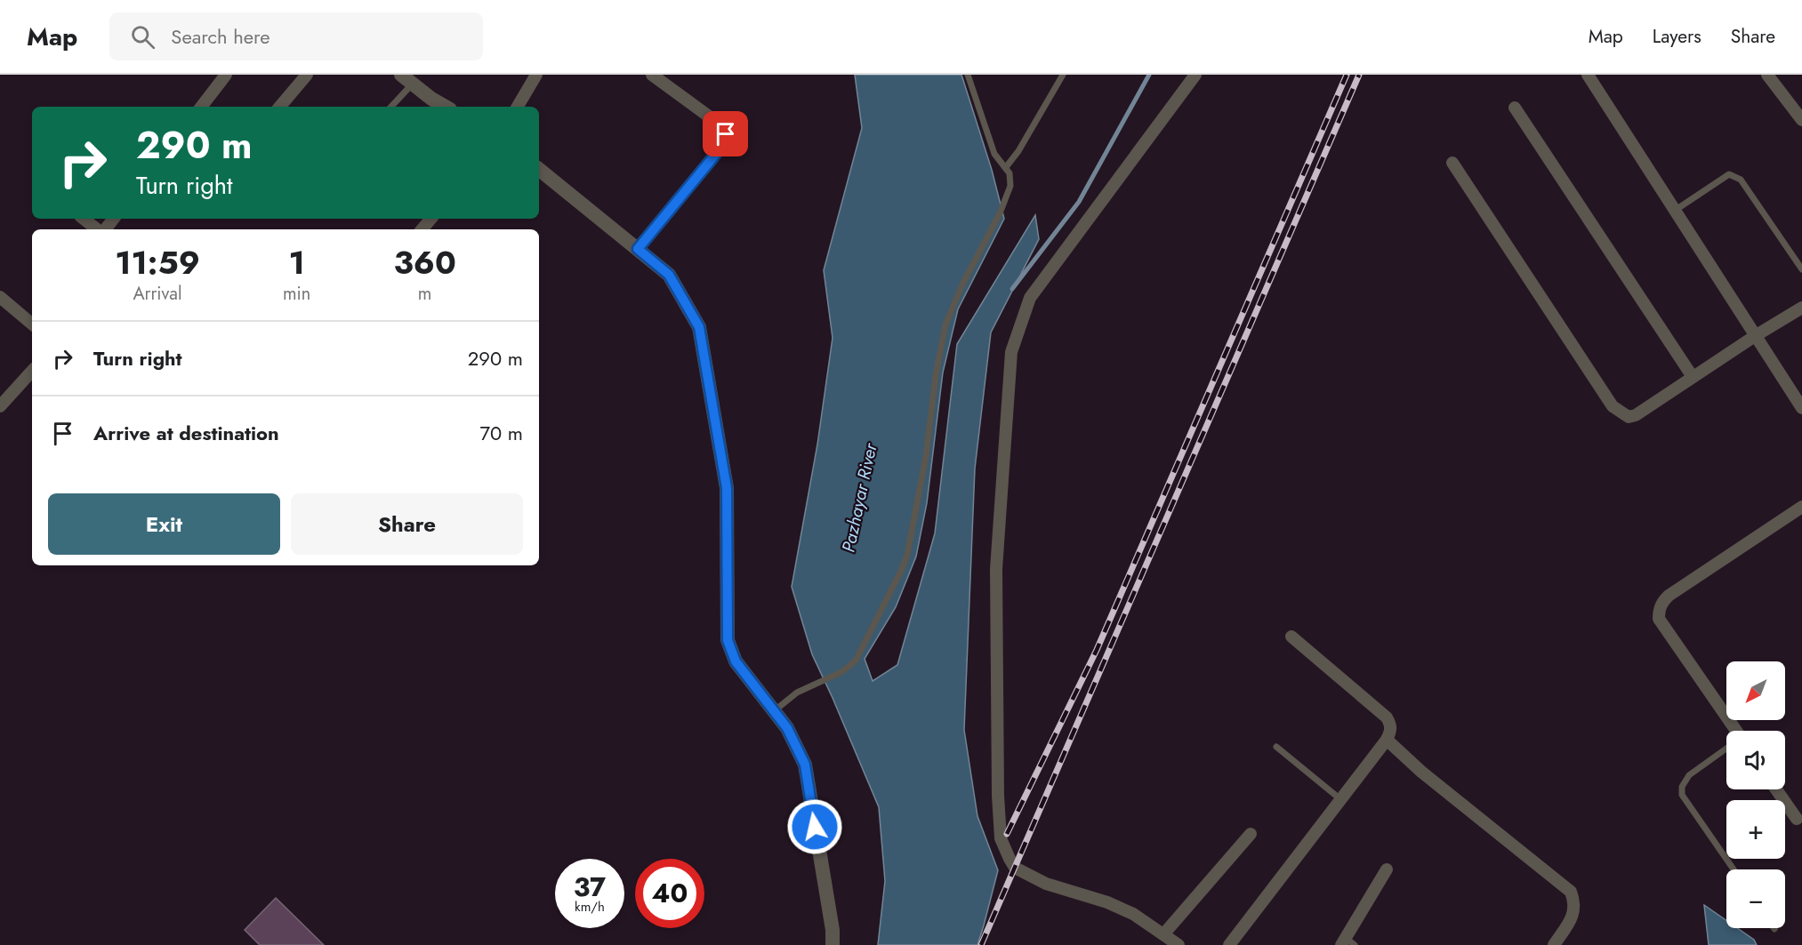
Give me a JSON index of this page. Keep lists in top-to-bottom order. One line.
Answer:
{"water":["Pazhayar River"],"north":"bottom left","page":{"header":"Map","search":"Search here","nav":["Map","Layers","Share"],"turn":["290 m","Turn right"],"eta":["11:59","Arrival","1","min","360","m"],"list":[{"name":"Turn right","value":"290 m"},{"name":"Arrive at destination","value":"70 m"}],"buttons":["Exit","Share"],"map_buttons":["+","−"],"speed":"37 km/h","limit":"40"}}
